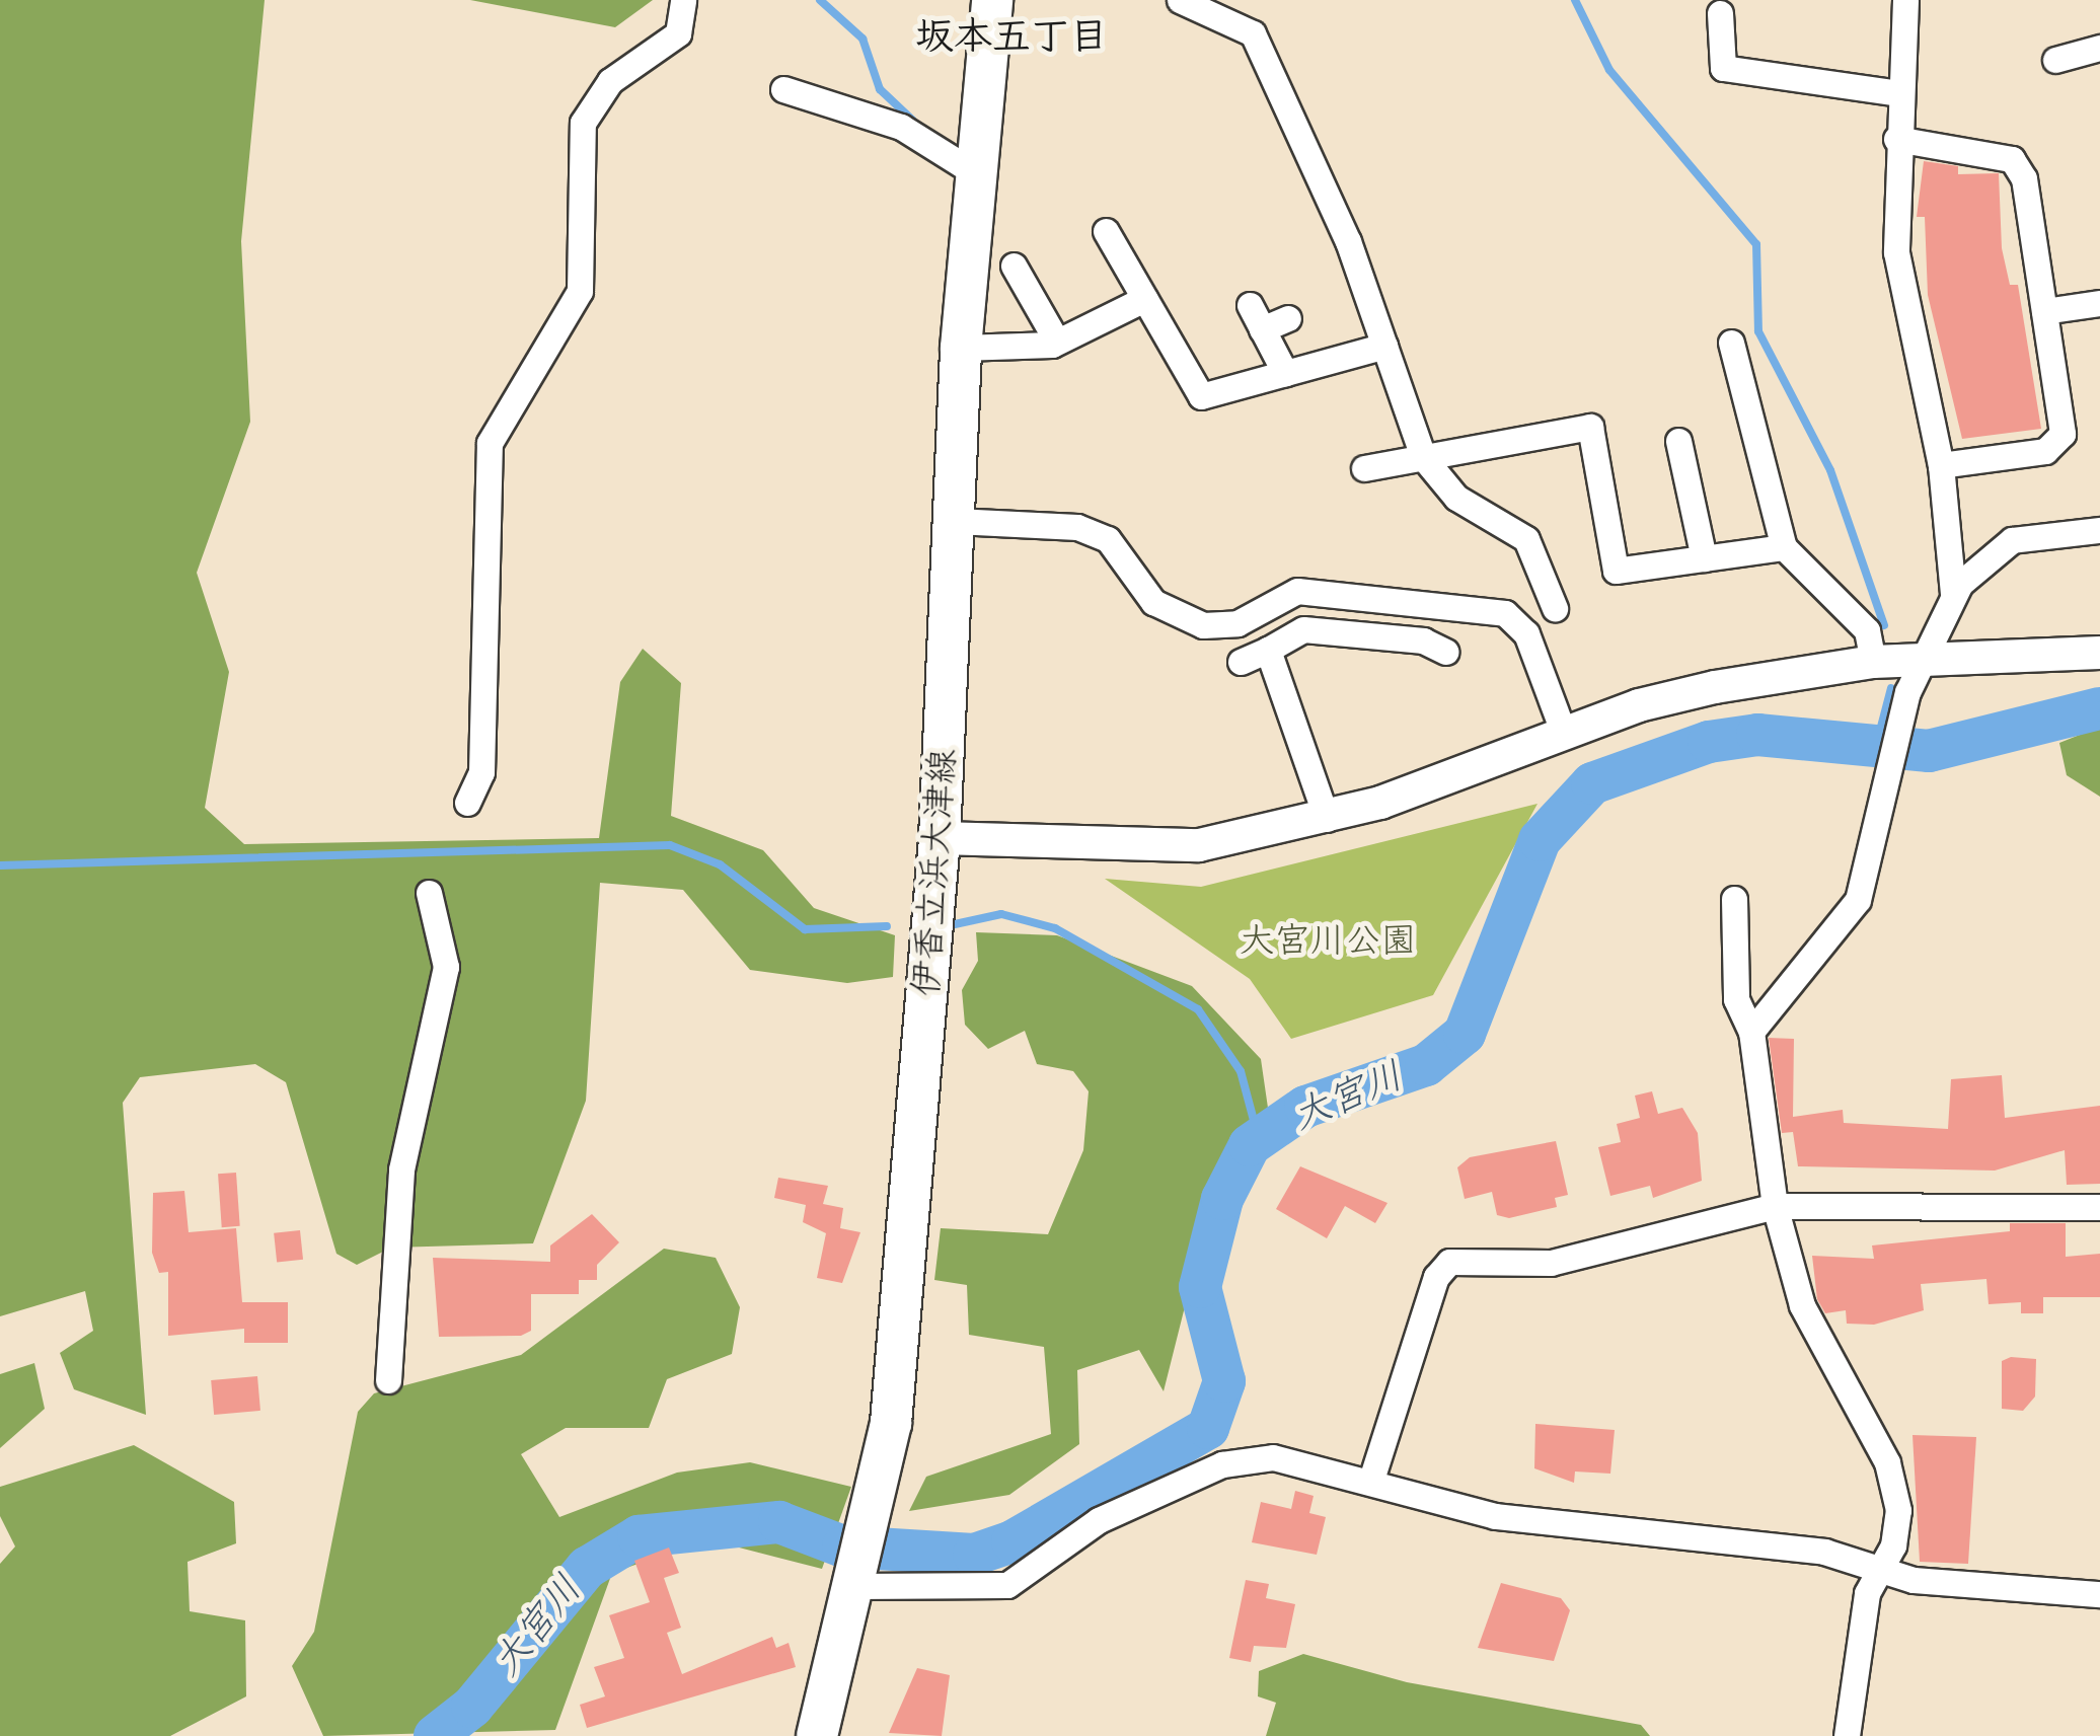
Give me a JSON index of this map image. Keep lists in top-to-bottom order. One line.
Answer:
{"streets":{"main road":["伊香立浜大津線"]},"districts":["坂本五丁目"],"water":["大宮川"],"parks":["大宮川公園"]}
